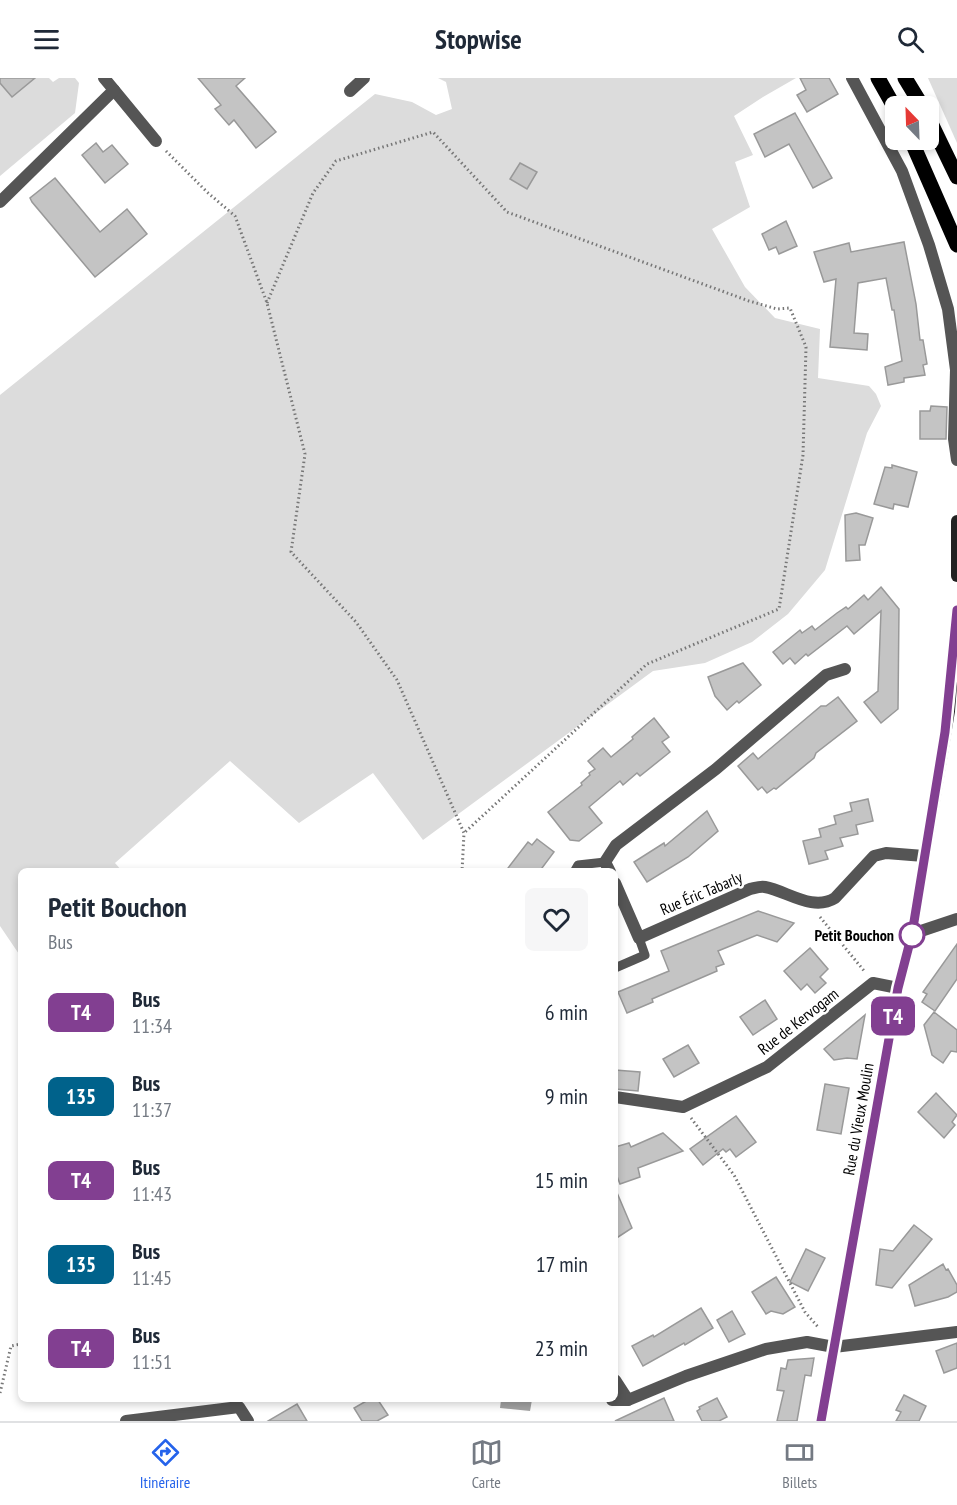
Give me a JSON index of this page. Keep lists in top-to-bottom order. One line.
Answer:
{"streets":{"street":["Rue Éric Tabarly","Rue de Kervogam","Rue du Vieux Moulin"]},"crossings":[["Rue Éric Tabarly","Rue du Vieux Moulin"]],"places":["Petit Bouchon"],"lines":["bus line T4"],"north":"top left","page":{"header":"Stopwise","on_map":"T4","heading":["Petit Bouchon","Bus"],"list":[{"mark":"T4","name":"Bus","note":"11:34","value":"6 min"},{"mark":"135","name":"Bus","note":"11:37","value":"9 min"},{"mark":"T4","name":"Bus","note":"11:43","value":"15 min"},{"mark":"135","name":"Bus","note":"11:45","value":"17 min"},{"mark":"T4","name":"Bus","note":"11:51","value":"23 min"}],"tabs":["Itinéraire","Carte","Billets"]}}
